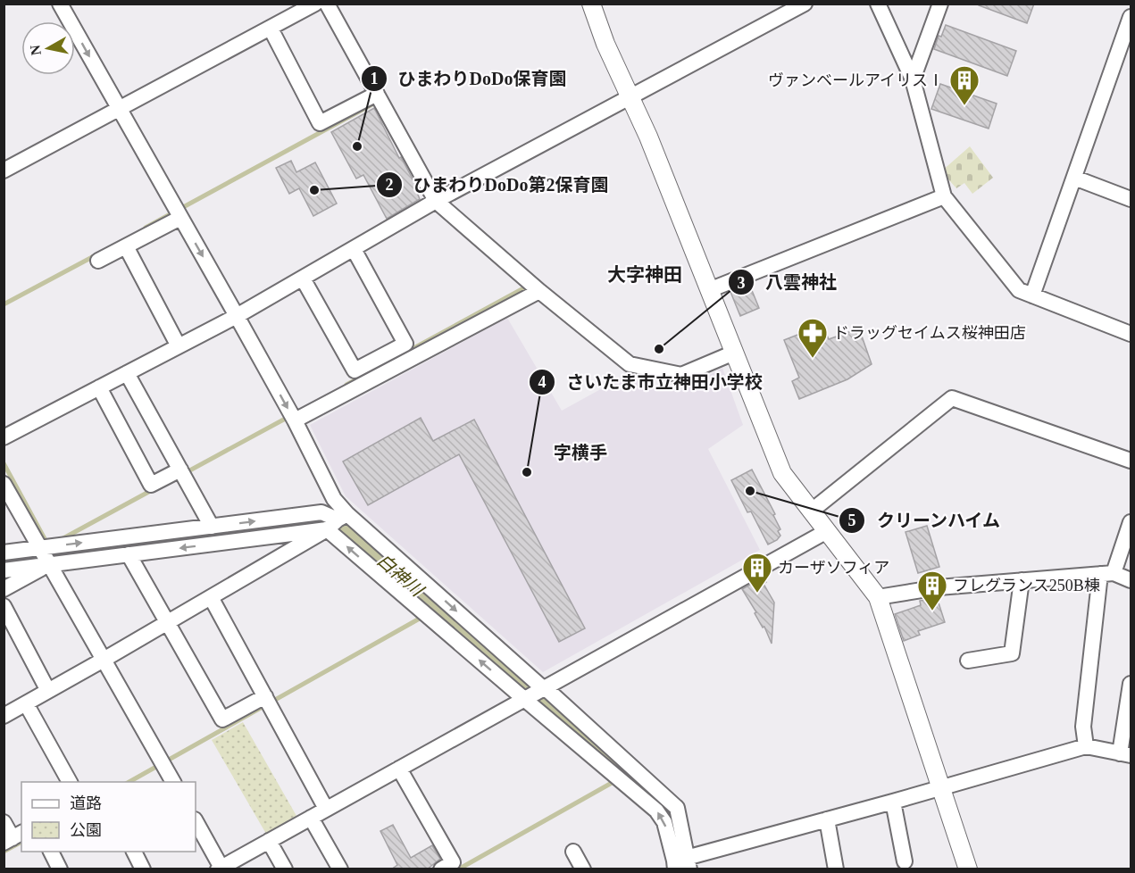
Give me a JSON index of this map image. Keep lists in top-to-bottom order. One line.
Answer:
{"districts":["大字神田","字横手"],"water":["白神川"],"places":{"building":["ヴァンベールアイリスⅠ","カーザソフィア","フレグランス250B棟"],"other":["ひまわりDoDo保育園","ひまわりDoDo第2保育園","八雲神社","さいたま市立神田小学校","クリーンハイム"],"pharmacy":["ドラッグセイムス桜神田店"]},"legend":["道路","公園"],"north":"left"}
